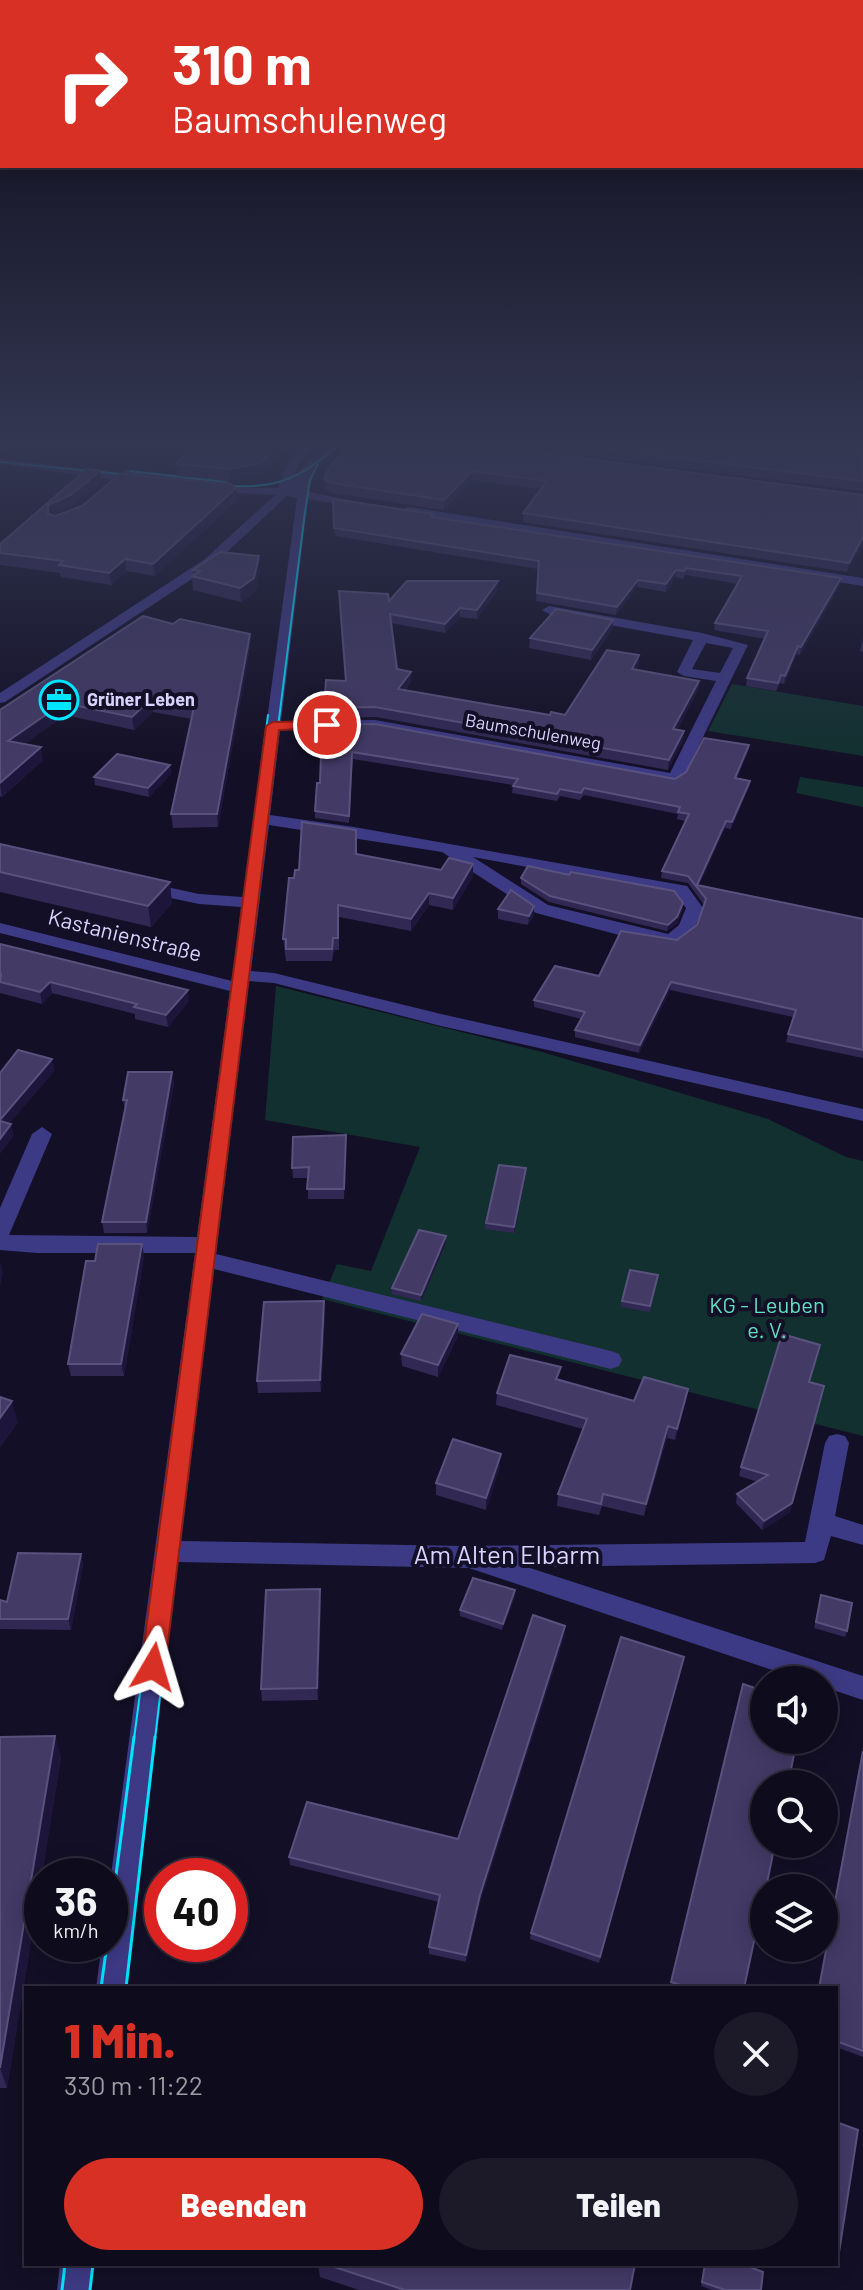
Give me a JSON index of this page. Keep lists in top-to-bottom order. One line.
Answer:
{"streets":{"street":["Baumschulenweg","Kastanienstraße","Am Alten Elbarm"]},"parks":["KG - Leuben e. V."],"places":{"office":["Grüner Leben"]},"page":{"turn":["310 m","Baumschulenweg"],"speed":"36 km/h","limit":"40","heading":["1 Min.","330 m · 11:22"],"buttons":["Beenden","Teilen"]}}
